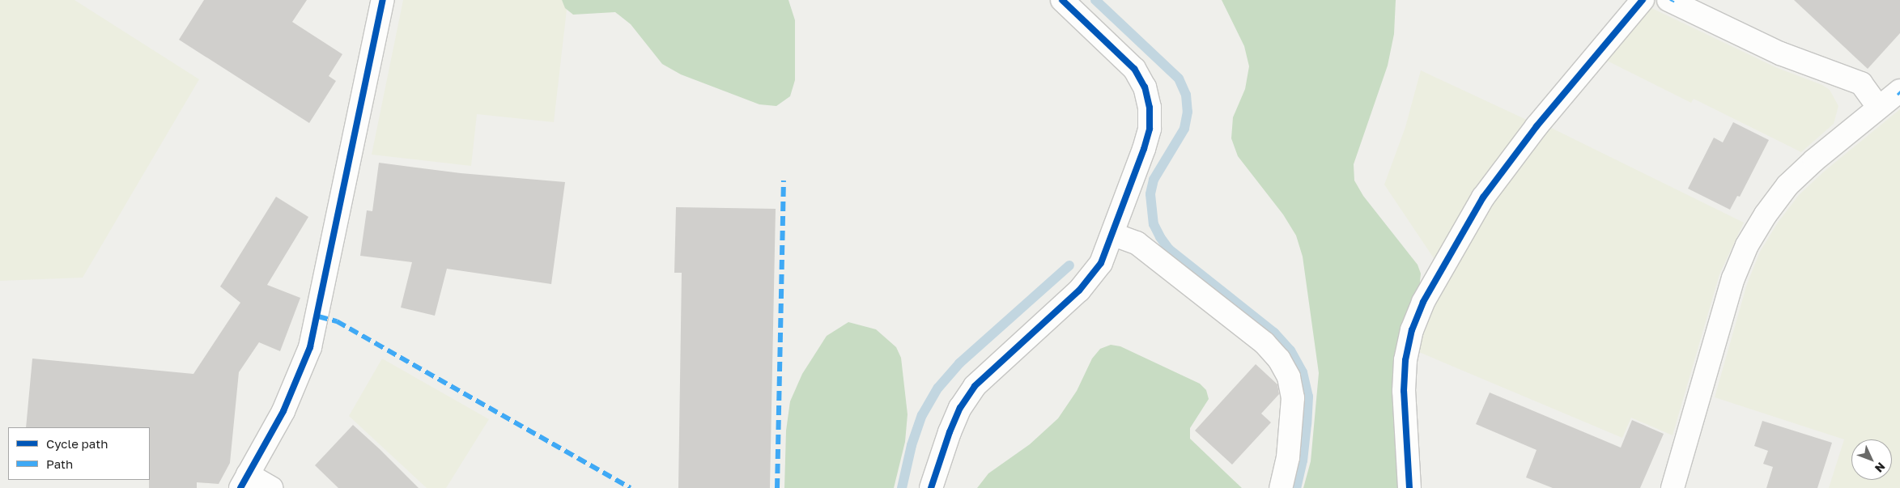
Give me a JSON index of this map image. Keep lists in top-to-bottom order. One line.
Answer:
{"legend":["Cycle path","Path"],"north":"bottom right"}
